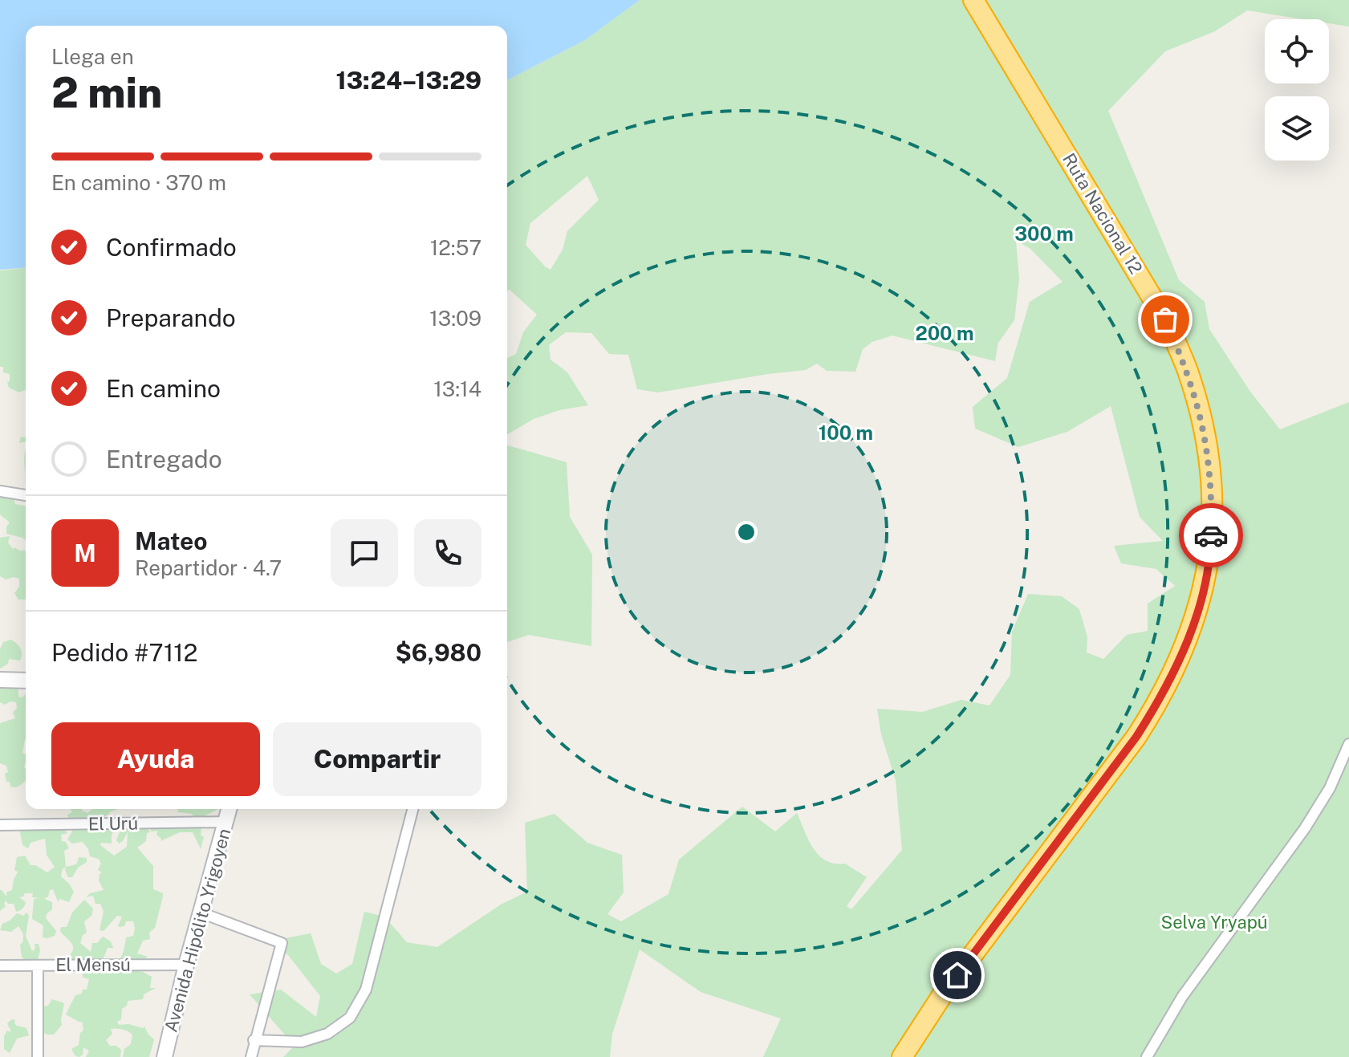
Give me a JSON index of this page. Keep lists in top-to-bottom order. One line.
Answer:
{"streets":{"highway":["Ruta Nacional 12"],"main road":["Avenida Hipólito Yrigoyen"],"street":["El Urú","El Mensú"]},"crossings":[["El Urú","Avenida Hipólito Yrigoyen"],["Avenida Hipólito Yrigoyen","El Mensú"]],"parks":["Selva Yryapú"],"page":{"heading":["2 min","Llega en","13:24–13:29"],"panel":["Mateo","Repartidor · 4.7","Pedido #7112","$6,980"],"bar":"En camino · 370 m","list":[["Confirmado","12:57"],["Preparando","13:09"],["En camino","13:14"],"Entregado"],"round":"M","buttons":["Ayuda","Compartir"]},"rings":["300 m","200 m","100 m"]}
